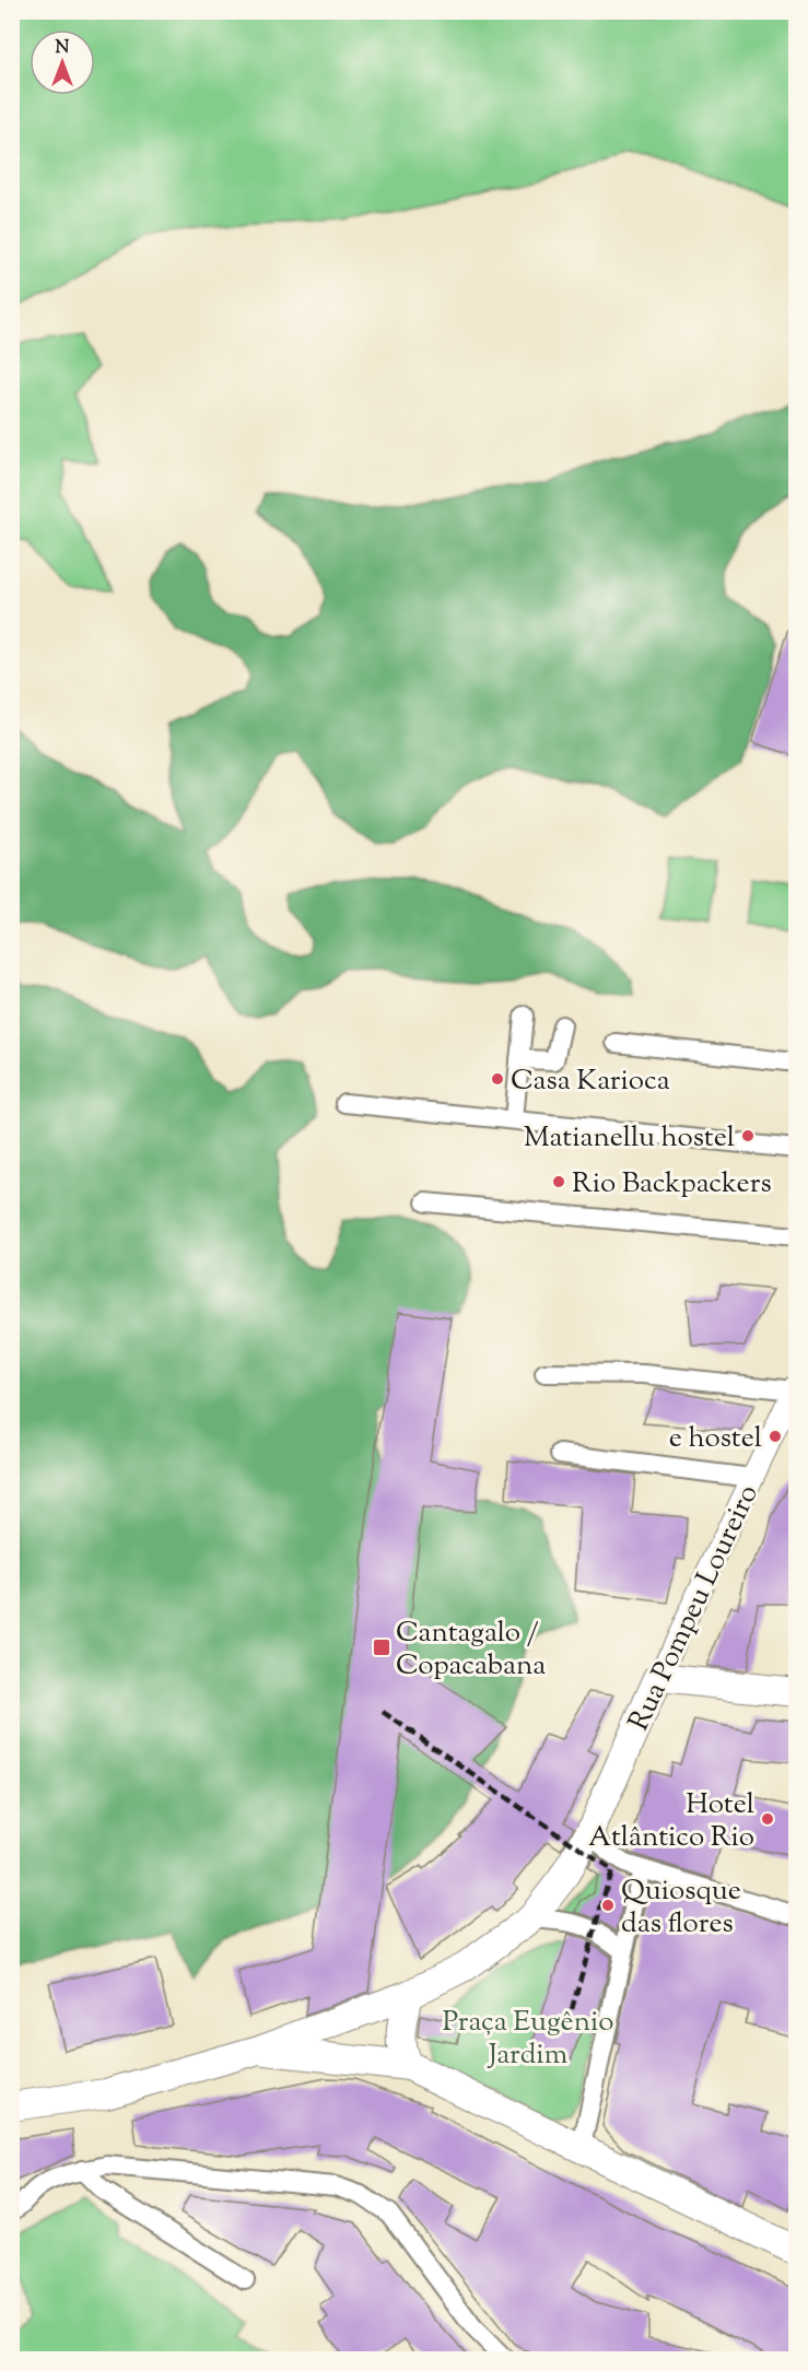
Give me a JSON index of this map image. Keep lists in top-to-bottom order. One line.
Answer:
{"streets":{"main road":["Rua Pompeu Loureiro"]},"parks":["Praça Eugênio Jardim"],"places":{"other":["Casa Karioca","Matianellu hostel","Rio Backpackers","e hostel","Hotel Atlântico Rio","Quiosque das flores"],"transit":["Cantagalo / Copacabana"]},"north":"top"}
